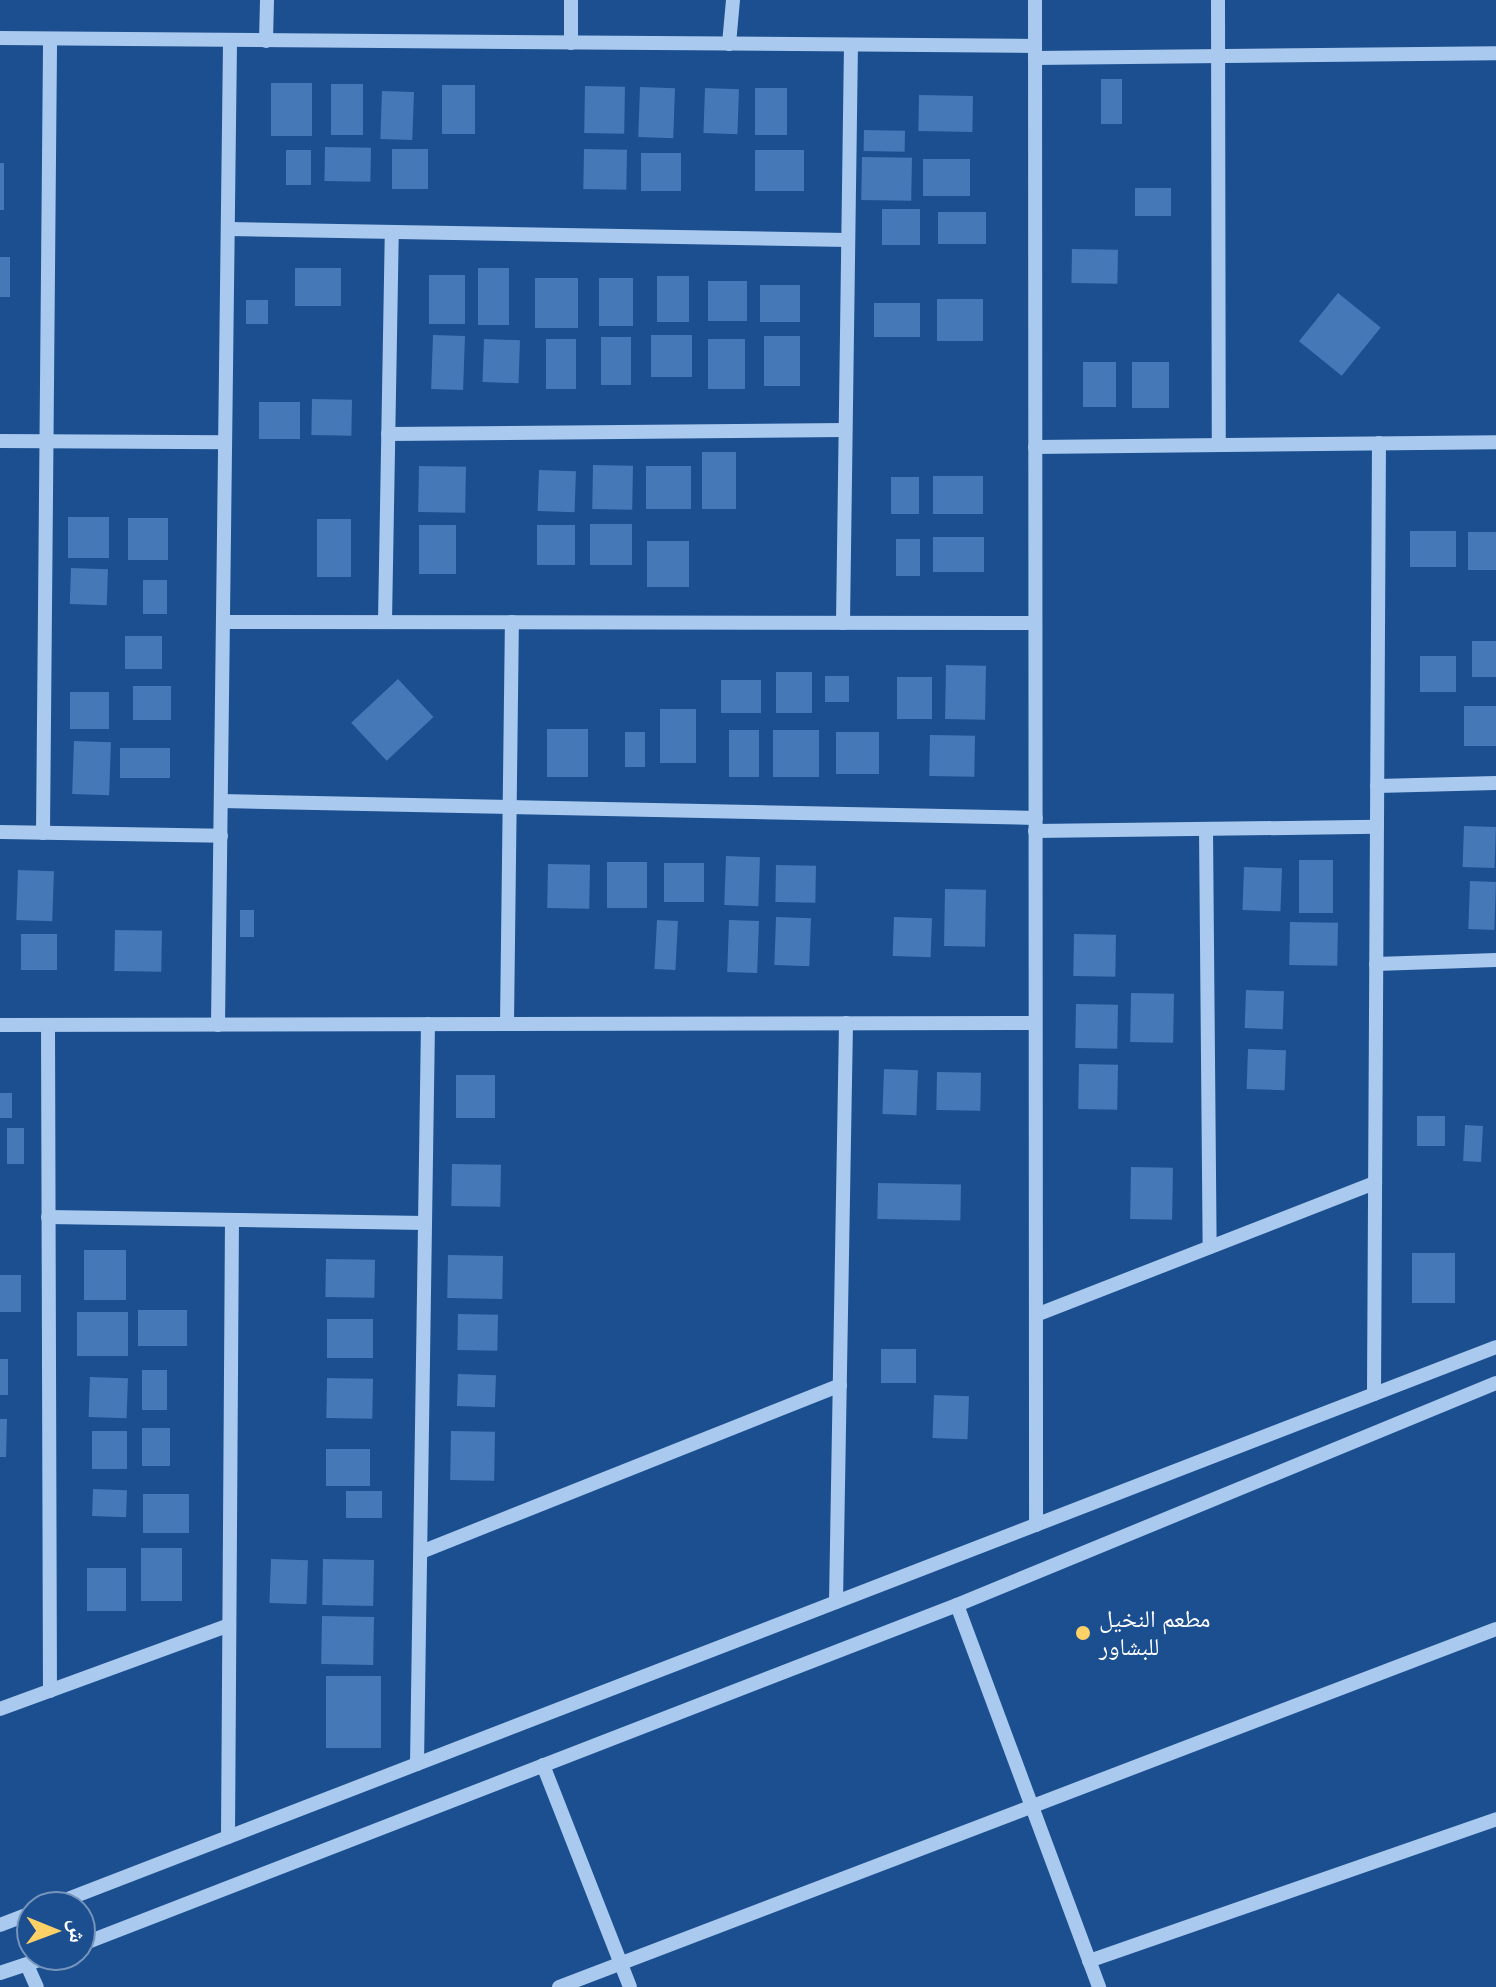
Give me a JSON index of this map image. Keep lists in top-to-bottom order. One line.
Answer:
{"places":["مطعم النخيل للبشاور"],"north":"right"}
